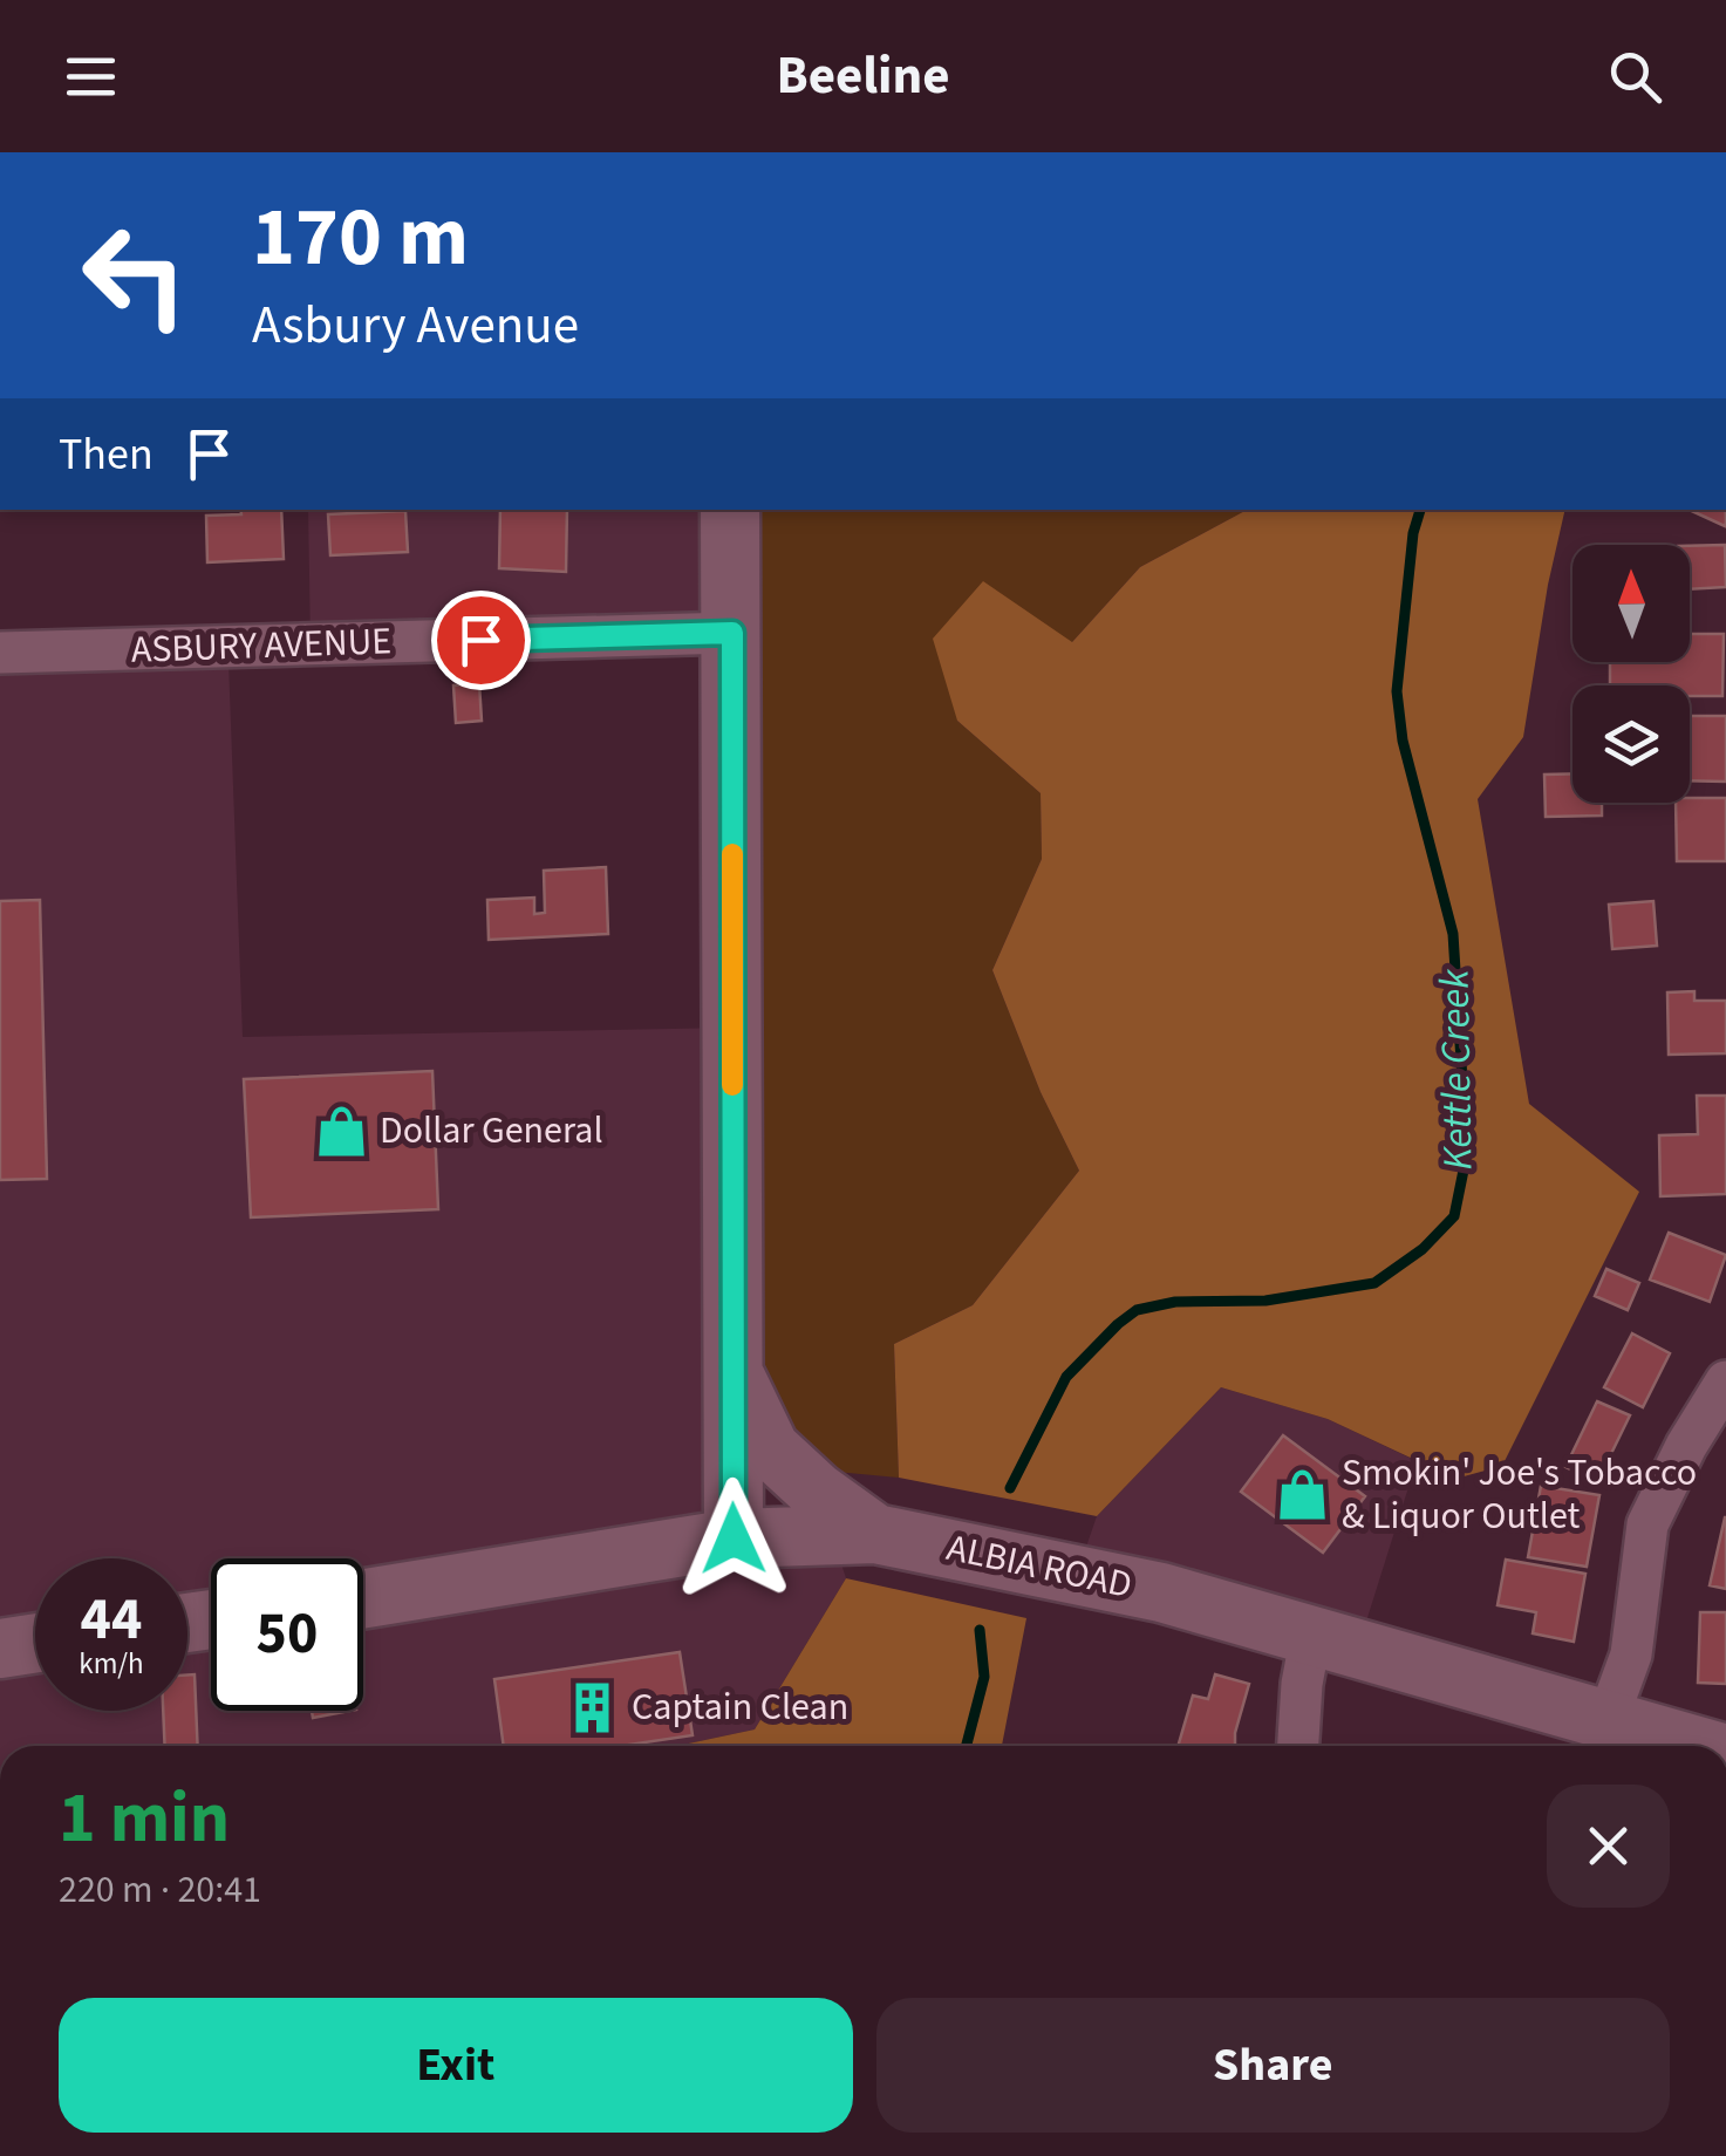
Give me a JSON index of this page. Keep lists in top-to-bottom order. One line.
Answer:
{"streets":{"main road":["ALBIA ROAD"],"street":["ASBURY AVENUE"]},"water":["Kettle Creek"],"places":{"shop":["Dollar General","Smokin' Joe's Tobacco & Liquor Outlet"],"building":["Captain Clean"]},"north":"top","page":{"header":"Beeline","turn":["170 m","Asbury Avenue"],"then":"Then","speed":"44 km/h","limit":"50","heading":["1 min","220 m · 20:41"],"buttons":["Exit","Share"]}}
